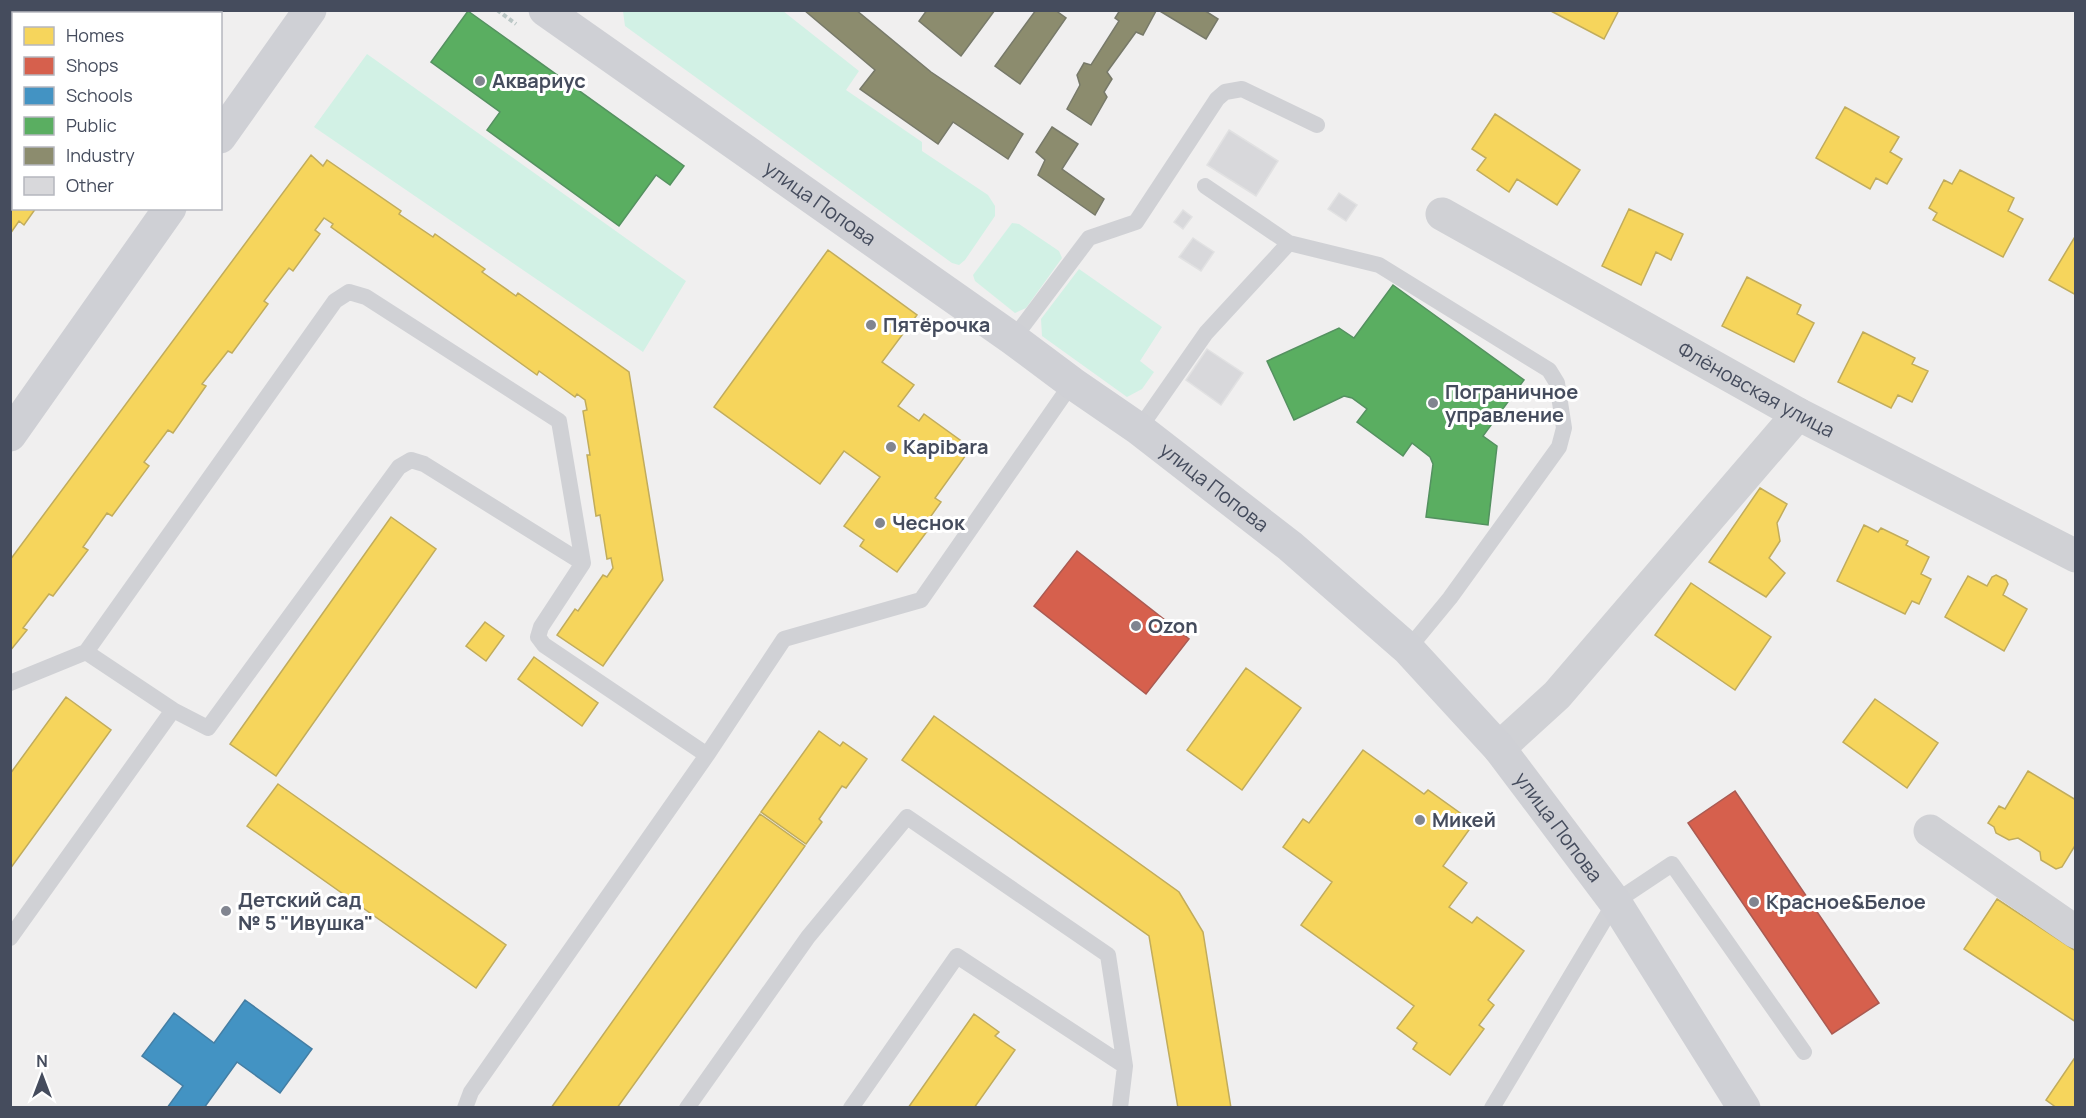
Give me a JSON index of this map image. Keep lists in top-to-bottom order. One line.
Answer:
{"streets":{"street":["улица Попова","Флёновская улица"]},"places":["Аквариус","Пятёрочка","Пограничное управление","Kapibara","Чеснок","Ozon","Микей","Красное&Белое","Детский сад № 5 \"Ивушка\""],"legend":["Homes","Shops","Schools","Public","Industry","Other"],"north":"top"}
